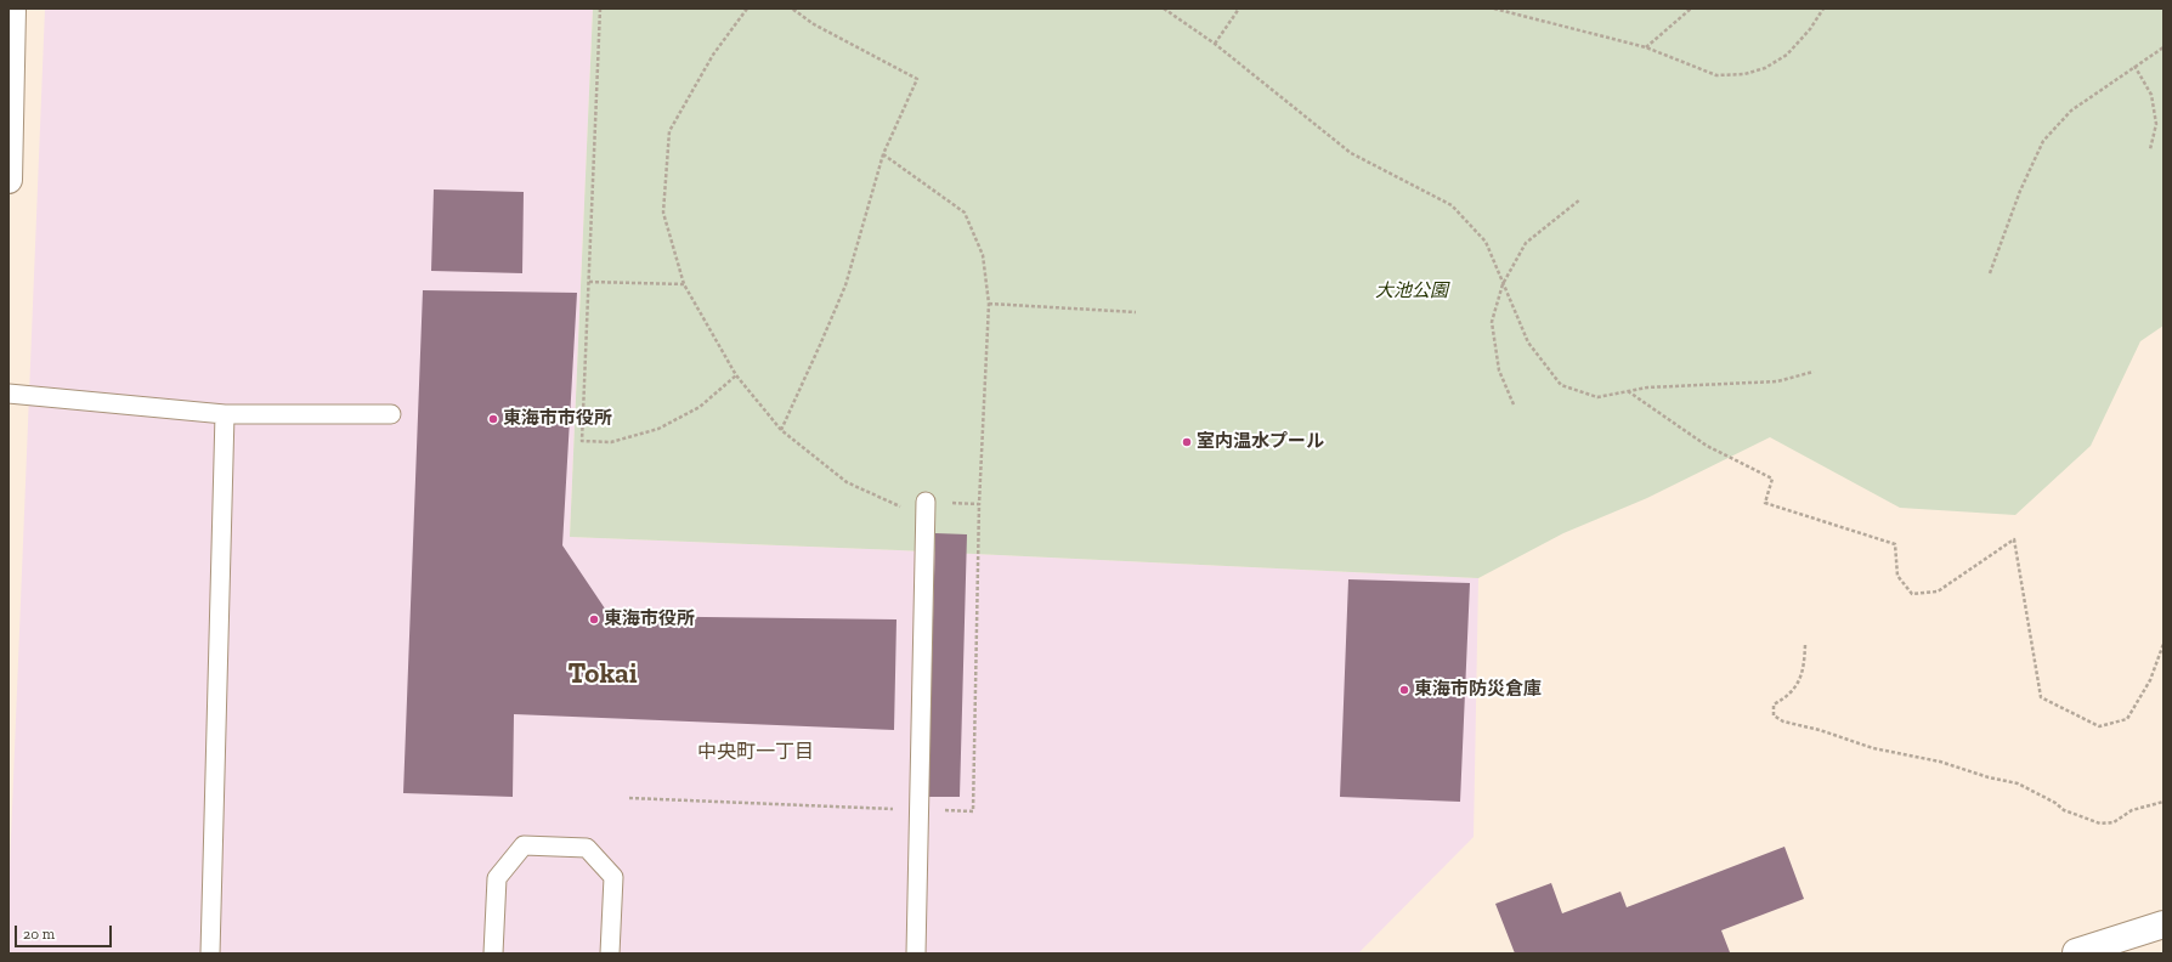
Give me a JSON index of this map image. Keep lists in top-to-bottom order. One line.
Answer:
{"districts":["Tokai","中央町一丁目"],"parks":["大池公園"],"places":["東海市市役所","室内温水プール","東海市役所","東海市防災倉庫"],"scale_bar":"20 m"}
